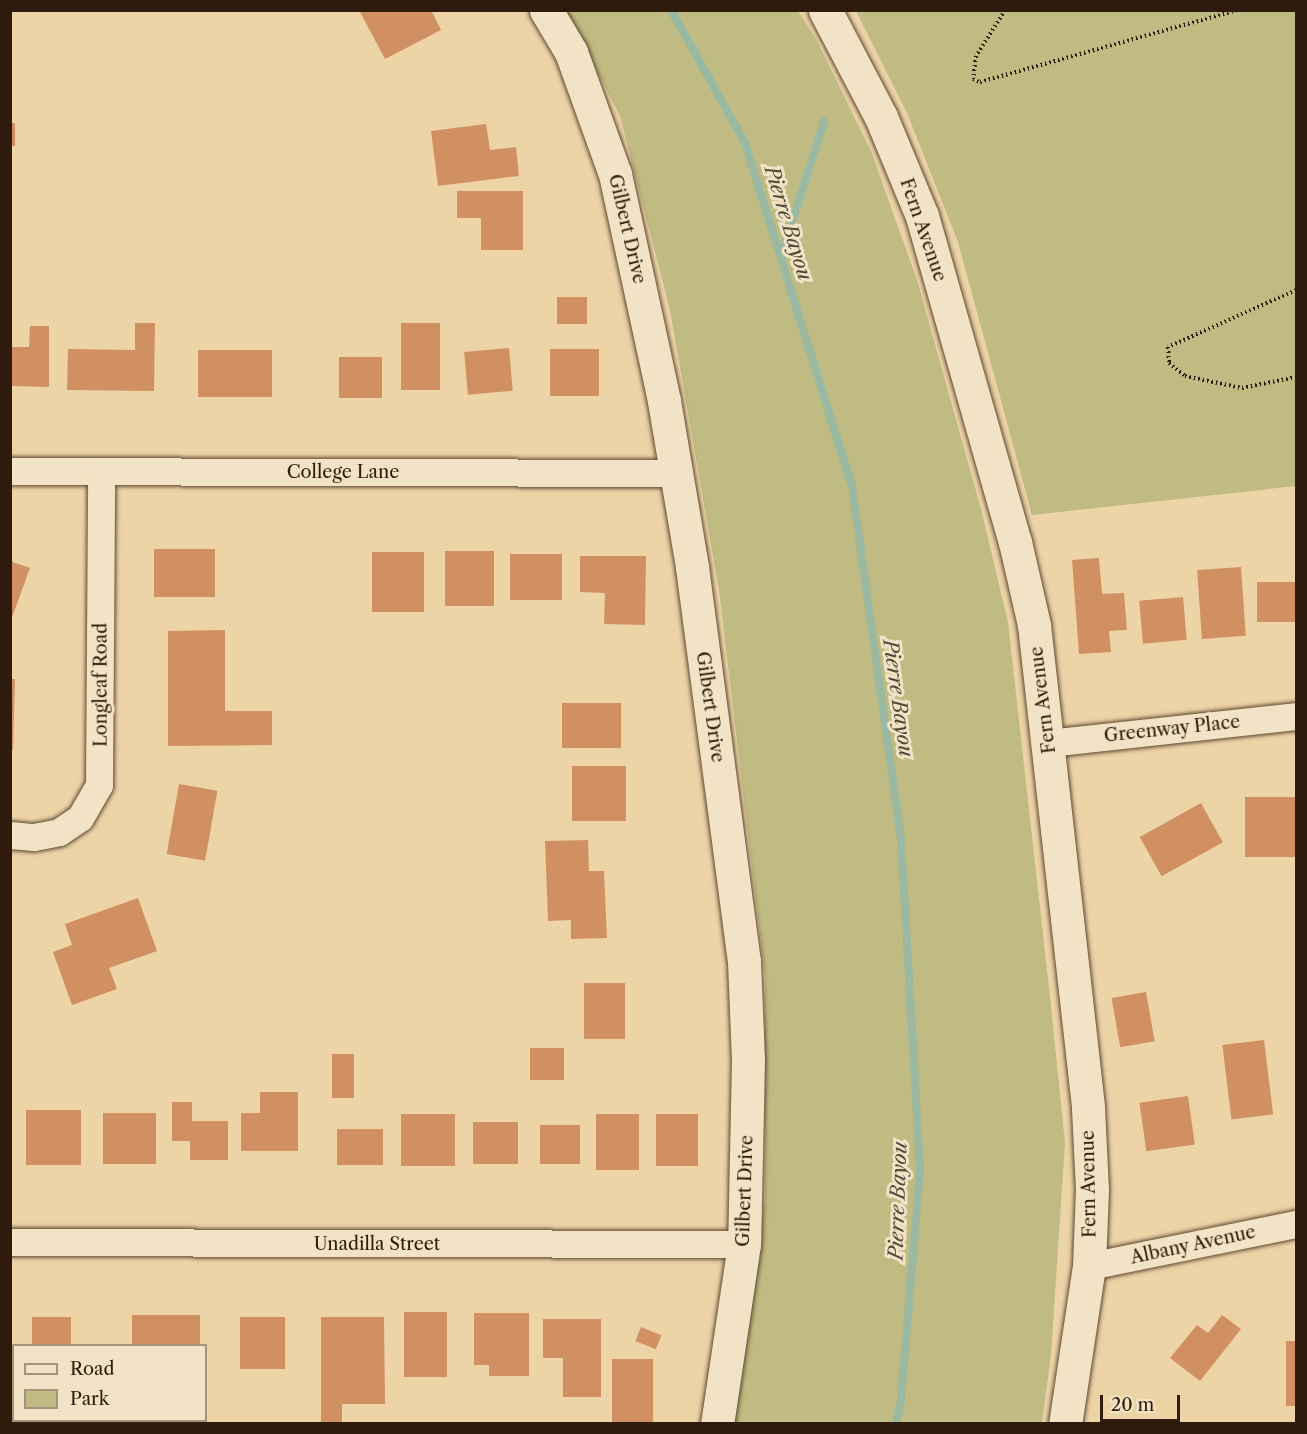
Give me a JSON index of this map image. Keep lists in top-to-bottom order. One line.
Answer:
{"streets":{"street":["Gilbert Drive","Fern Avenue","College Lane","Longleaf Road","Greenway Place","Unadilla Street","Albany Avenue"]},"crossings":[["Gilbert Drive","College Lane"],["Gilbert Drive","Unadilla Street"],["Fern Avenue","Greenway Place"],["Fern Avenue","Albany Avenue"],["College Lane","Longleaf Road"]],"water":["Pierre Bayou"],"legend":["Road","Park"],"scale_bar":"20 m"}
